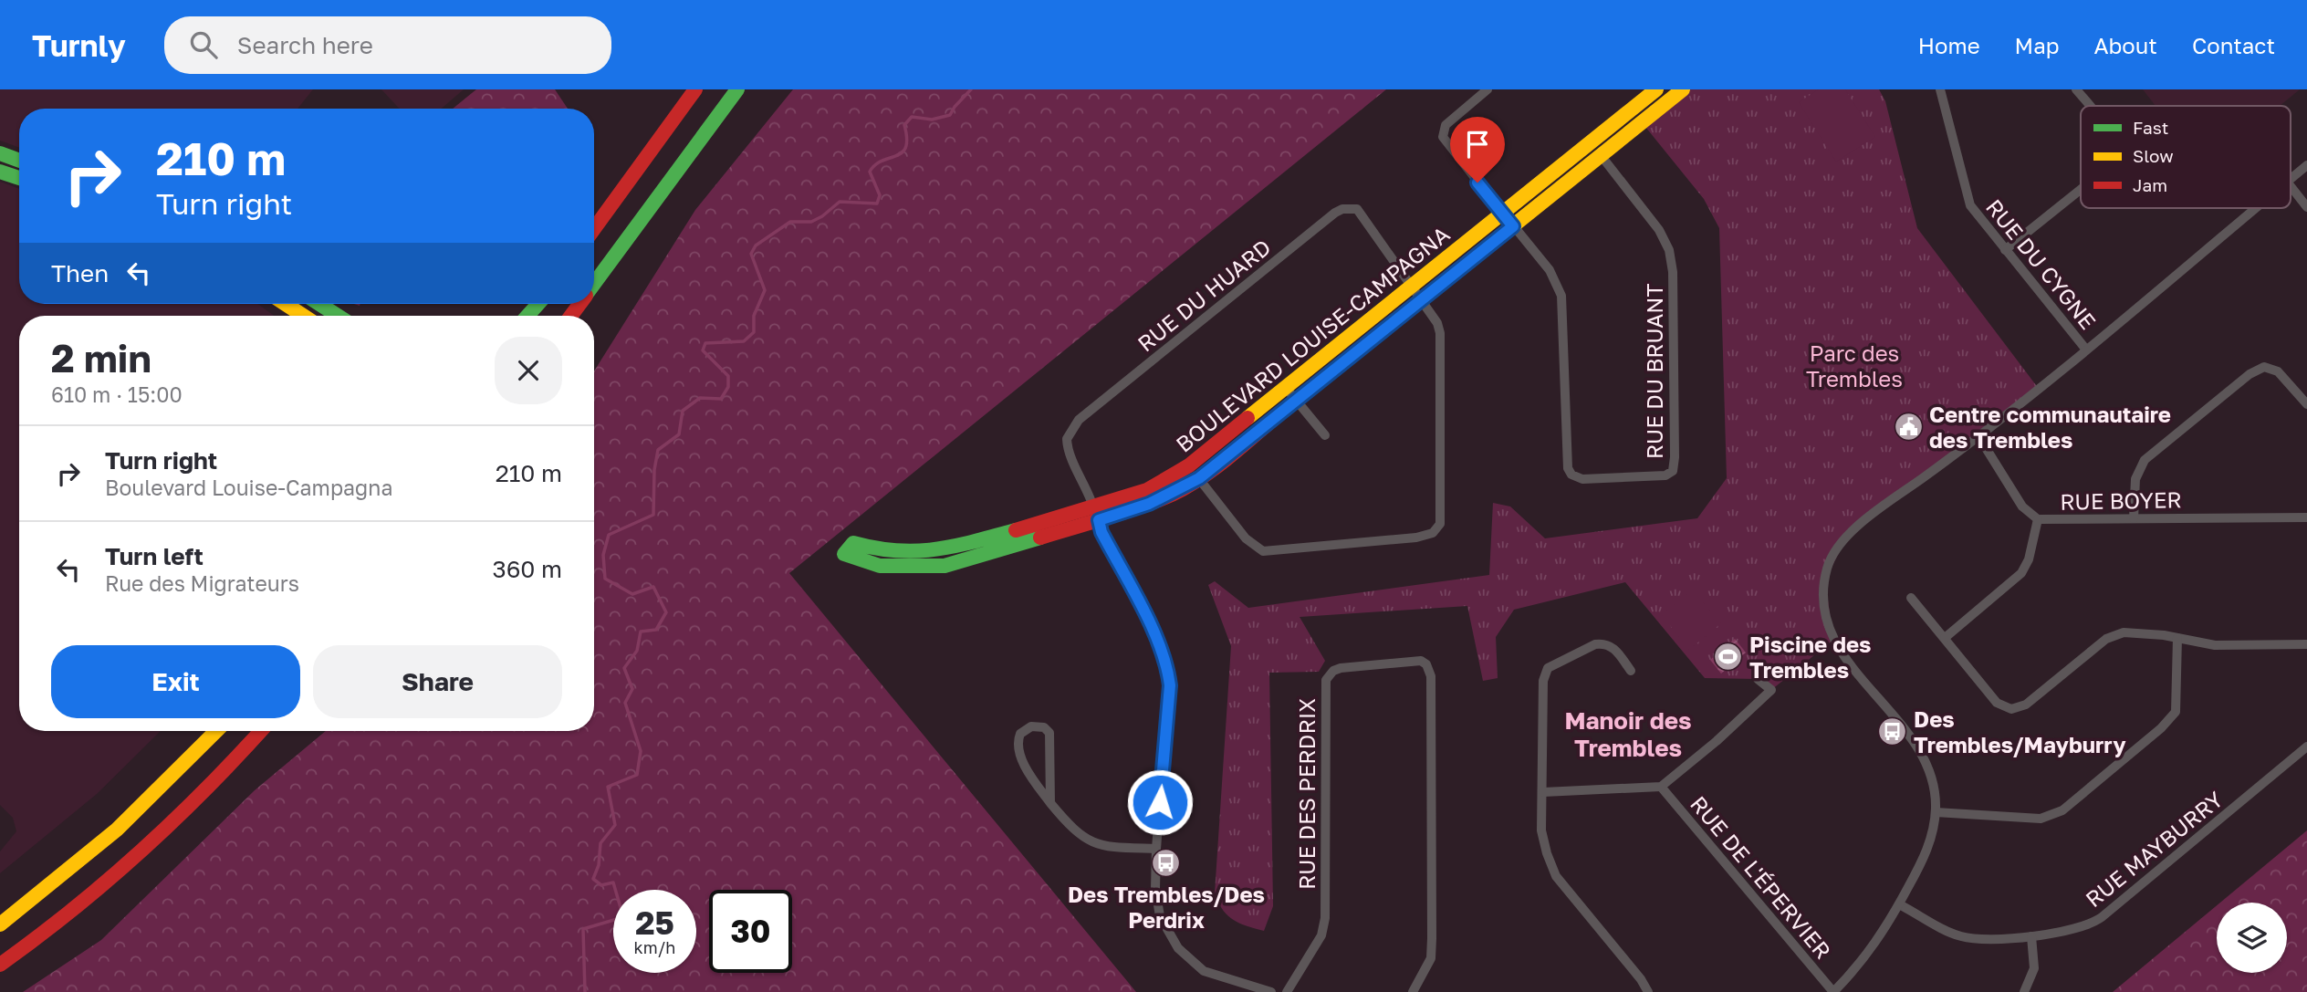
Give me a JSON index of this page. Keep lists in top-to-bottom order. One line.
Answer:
{"streets":{"main road":["BOULEVARD LOUISE-CAMPAGNA"],"street":["RUE DU CYGNE","RUE DU HUARD","RUE DU BRUANT","RUE BOYER","RUE DES PERDRIX","RUE MAYBURRY","RUE DE L'ÉPERVIER"]},"crossings":[["RUE DU HUARD","BOULEVARD LOUISE-CAMPAGNA"],["BOULEVARD LOUISE-CAMPAGNA","RUE DU BRUANT"]],"districts":["Manoir des Trembles"],"parks":["Parc des Trembles"],"places":{"public building":["Centre communautaire des Trembles"],"sports":["Piscine des Trembles"],"bus stop":["Des Trembles/Mayburry","Des Trembles/Des Perdrix"]},"legend":["Fast","Slow","Jam"],"page":{"header":"Turnly","search":"Search here","nav":["Home","Map","About","Contact"],"turn":["210 m","Turn right"],"then":"Then","heading":["2 min","610 m · 15:00"],"list":[{"name":"Turn right","note":"Boulevard Louise-Campagna","value":"210 m"},{"name":"Turn left","note":"Rue des Migrateurs","value":"360 m"}],"buttons":["Exit","Share"],"speed":"25 km/h","limit":"30"}}
